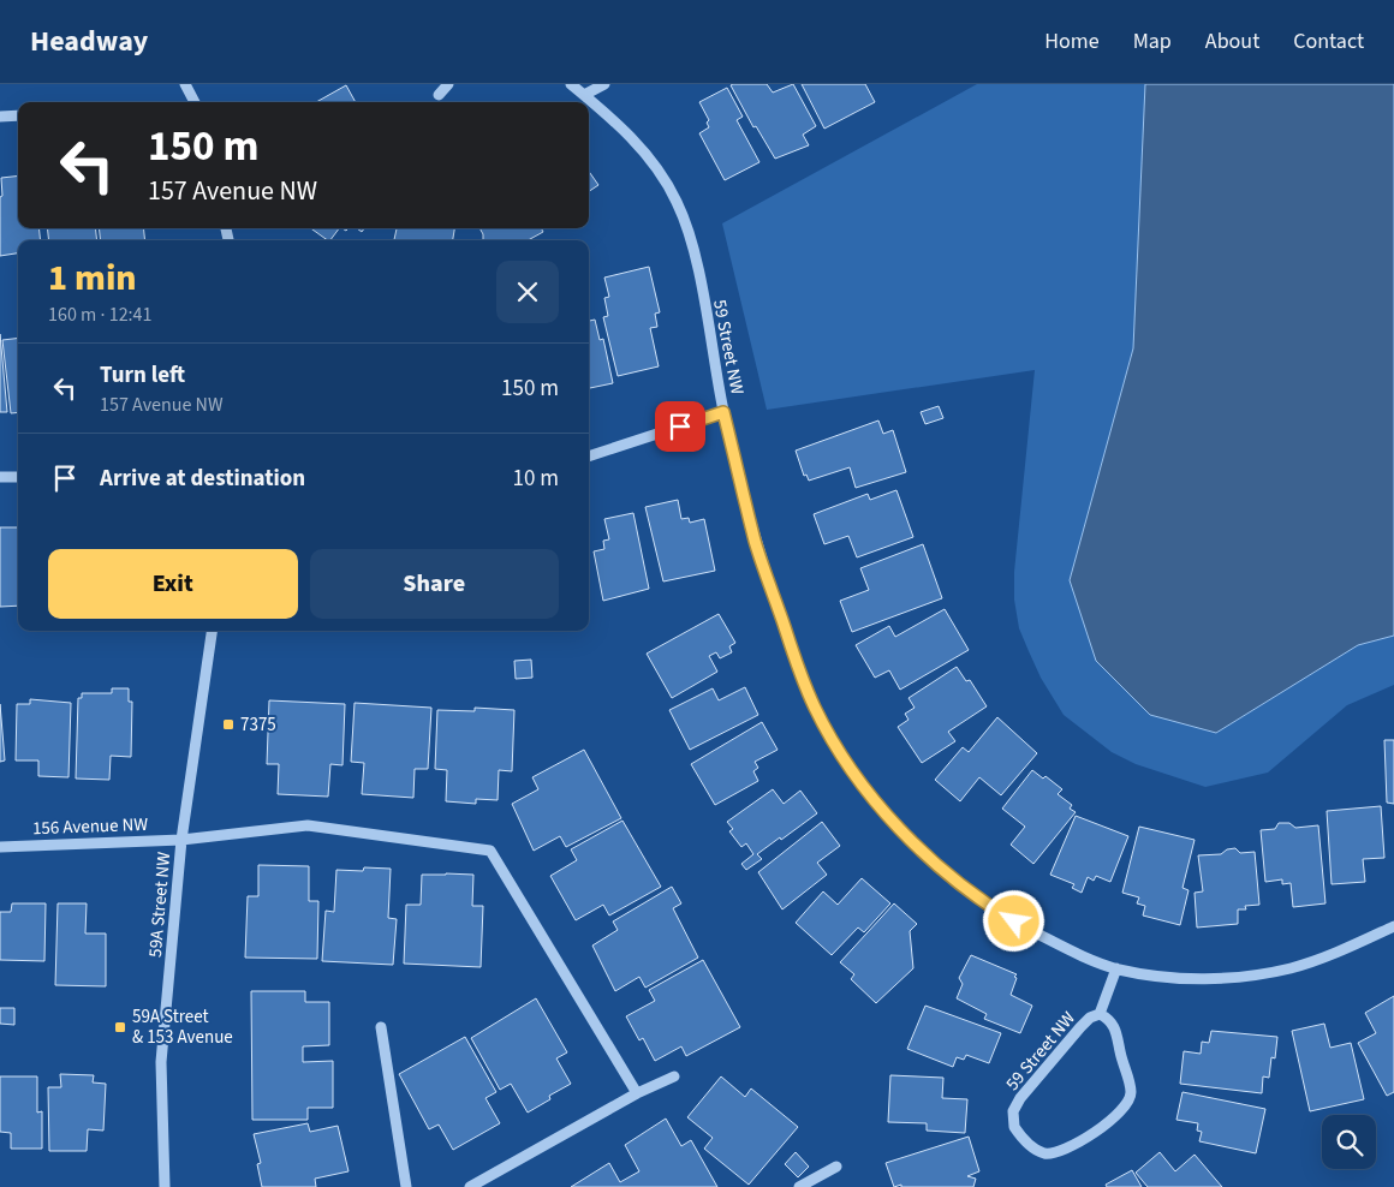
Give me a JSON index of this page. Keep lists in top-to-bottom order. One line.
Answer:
{"streets":{"street":["59 Street NW","156 Avenue NW","59A Street NW"]},"crossings":[["156 Avenue NW","59A Street NW"]],"places":{"transit":["7375","59A Street & 153 Avenue"]},"page":{"header":"Headway","nav":["Home","Map","About","Contact"],"turn":["150 m","157 Avenue NW"],"heading":["1 min","160 m · 12:41"],"list":[{"name":"Turn left","note":"157 Avenue NW","value":"150 m"},{"name":"Arrive at destination","value":"10 m"}],"buttons":["Exit","Share"]}}
